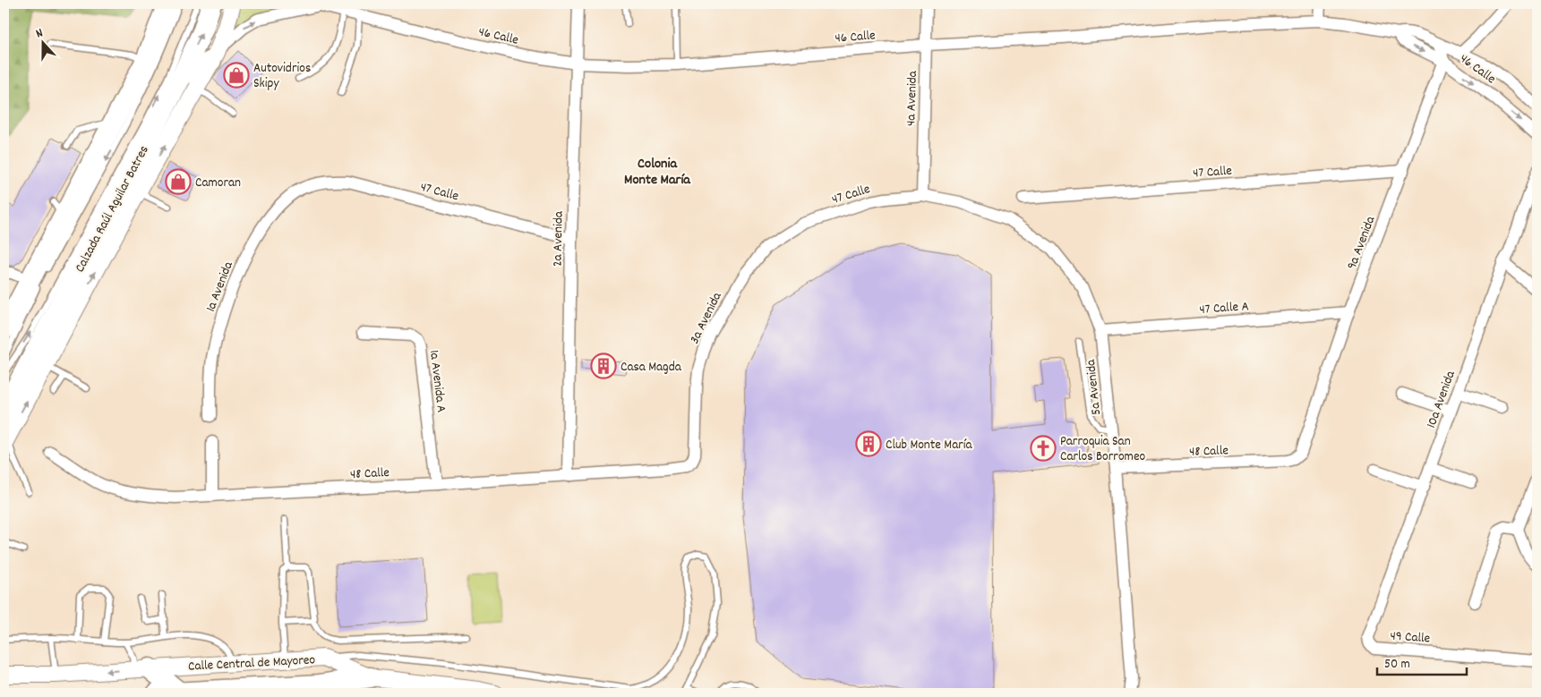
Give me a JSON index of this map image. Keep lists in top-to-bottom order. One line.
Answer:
{"streets":{"highway":["Calzada Raúl Aguilar Batres"],"main road":["Calle Central de Mayoreo"],"street":["46 Calle","4a Avenida","47 Calle","2a Avenida","9a Avenida","1a Avenida","47 Calle A","3a Avenida","1a Avenida A","5a Avenida","10a Avenida","48 Calle","49 Calle"]},"crossings":[["46 Calle","4a Avenida"],["46 Calle","2a Avenida"],["46 Calle","9a Avenida"],["4a Avenida","47 Calle"],["47 Calle","2a Avenida"],["47 Calle","9a Avenida"],["47 Calle","1a Avenida"],["47 Calle","3a Avenida"],["47 Calle","5a Avenida"],["2a Avenida","48 Calle"],["9a Avenida","47 Calle A"],["9a Avenida","48 Calle"],["47 Calle A","5a Avenida"],["3a Avenida","48 Calle"],["1a Avenida A","48 Calle"],["5a Avenida","48 Calle"],["10a Avenida","49 Calle"]],"districts":["Colonia Monte María"],"places":{"shop":["Autovidrios Skipy","Camoran"],"building":["Casa Magda","Club Monte María"],"church":["Parroquia San Carlos Borromeo"]},"scale_bar":"50 m","north":"top"}
